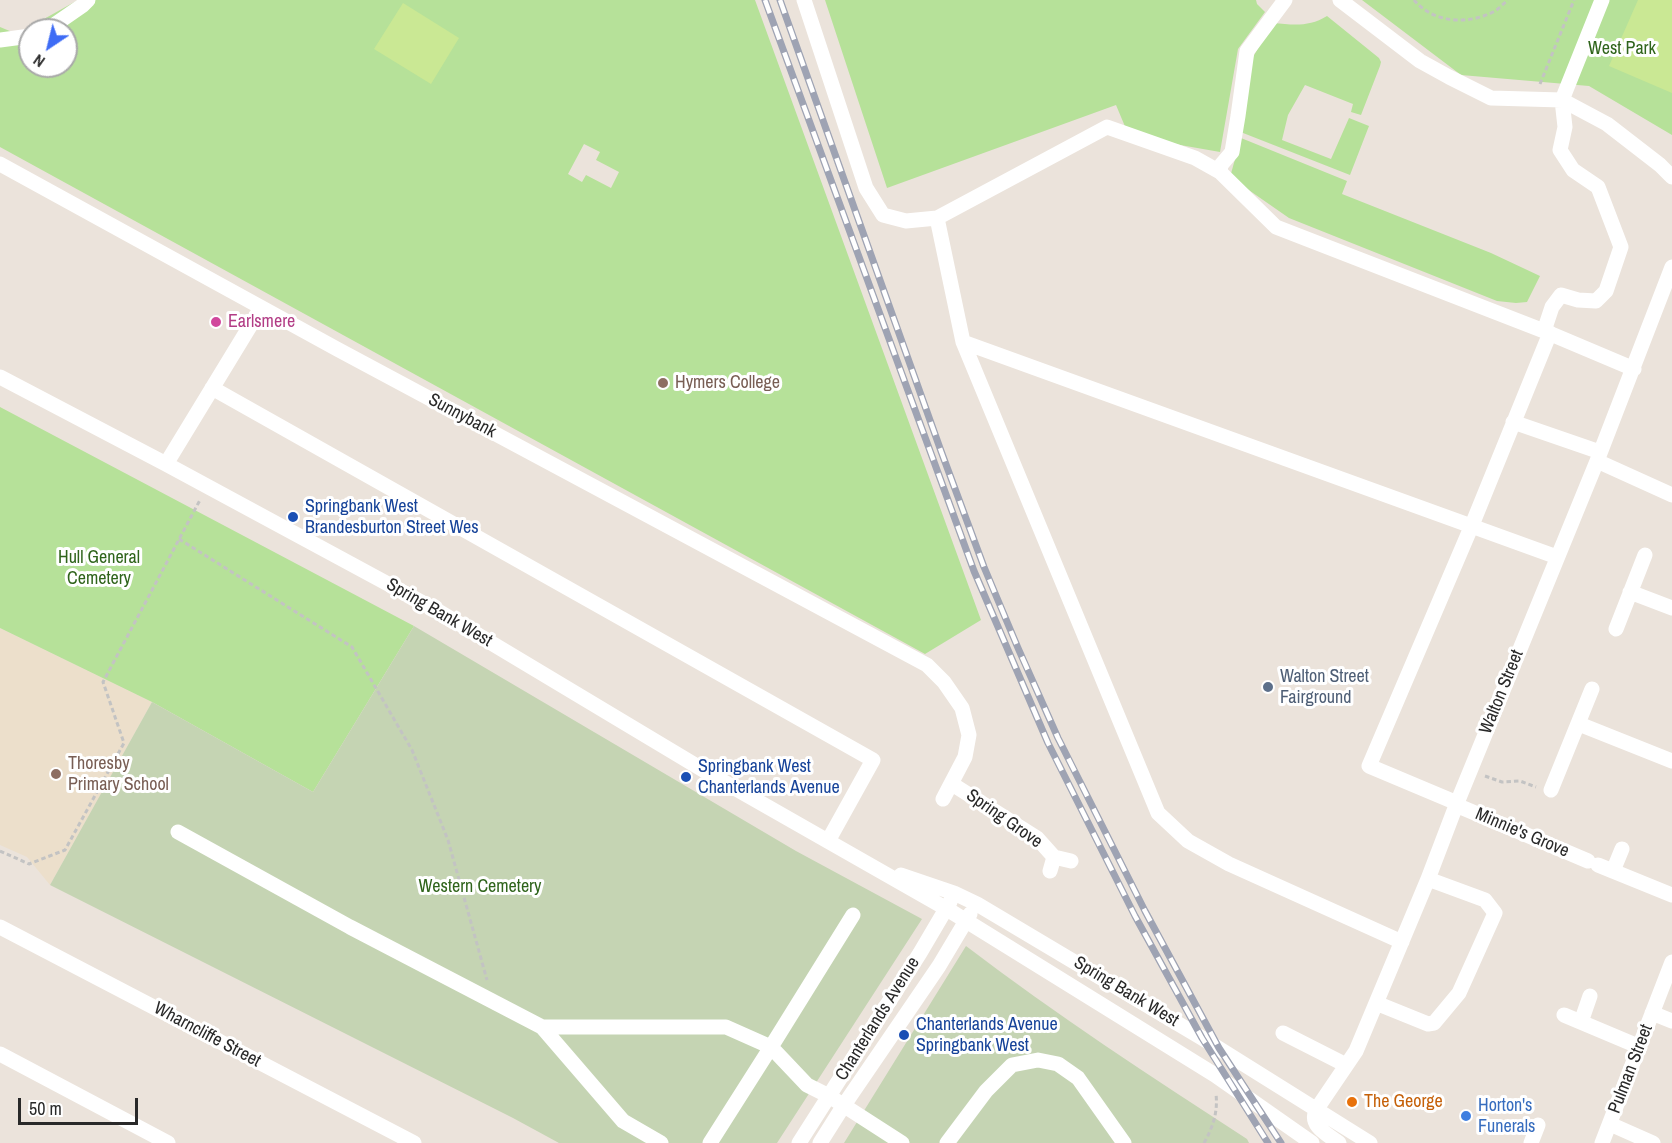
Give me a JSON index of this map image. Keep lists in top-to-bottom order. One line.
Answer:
{"streets":{"street":["Sunnybank","Spring Bank West","Walton Street","Spring Grove","Minnie's Grove","Chanterlands Avenue","Wharncliffe Street","Pulman Street"]},"crossings":[["Sunnybank","Spring Grove"],["Spring Bank West","Walton Street"],["Spring Bank West","Chanterlands Avenue"],["Walton Street","Minnie's Grove"]],"parks":["West Park","Hull General Cemetery","Western Cemetery"],"places":["Earlsmere","Hymers College","Springbank West Brandesburton Street Wes","Walton Street Fairground","Thoresby Primary School","Springbank West Chanterlands Avenue","Chanterlands Avenue Springbank West","The George","Horton's Funerals"],"scale_bar":"50 m","north":"bottom left"}
